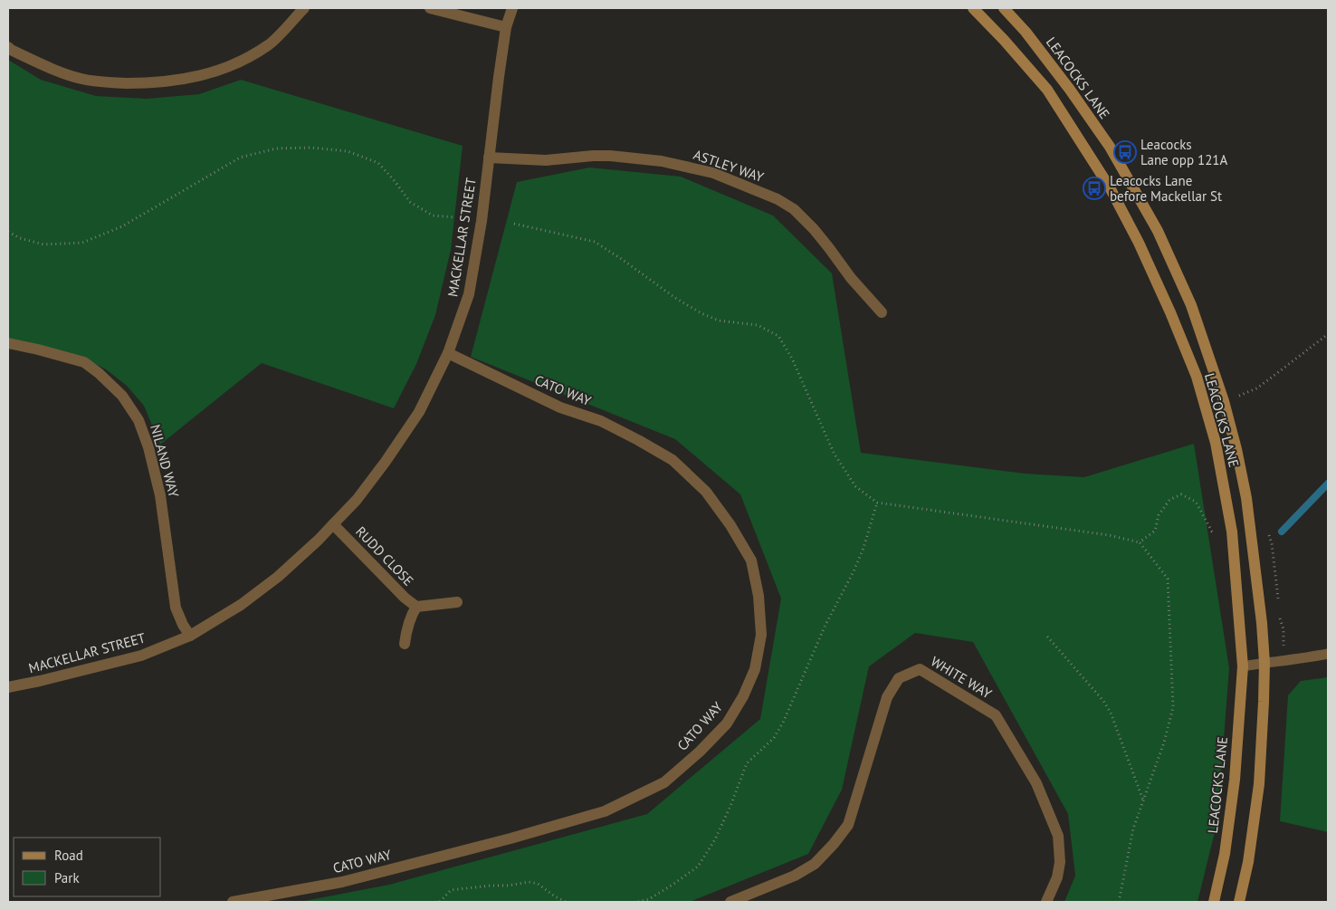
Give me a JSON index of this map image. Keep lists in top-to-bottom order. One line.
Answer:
{"streets":{"street":["LEACOCKS LANE","ASTLEY WAY","MACKELLAR STREET","CATO WAY","NILAND WAY","RUDD CLOSE","WHITE WAY"]},"crossings":[["ASTLEY WAY","MACKELLAR STREET"],["MACKELLAR STREET","CATO WAY"],["MACKELLAR STREET","NILAND WAY"],["MACKELLAR STREET","RUDD CLOSE"]],"places":{"bus stop":["Leacocks Lane opp 121A","Leacocks Lane before Mackellar St"]},"legend":["Road","Park"]}
